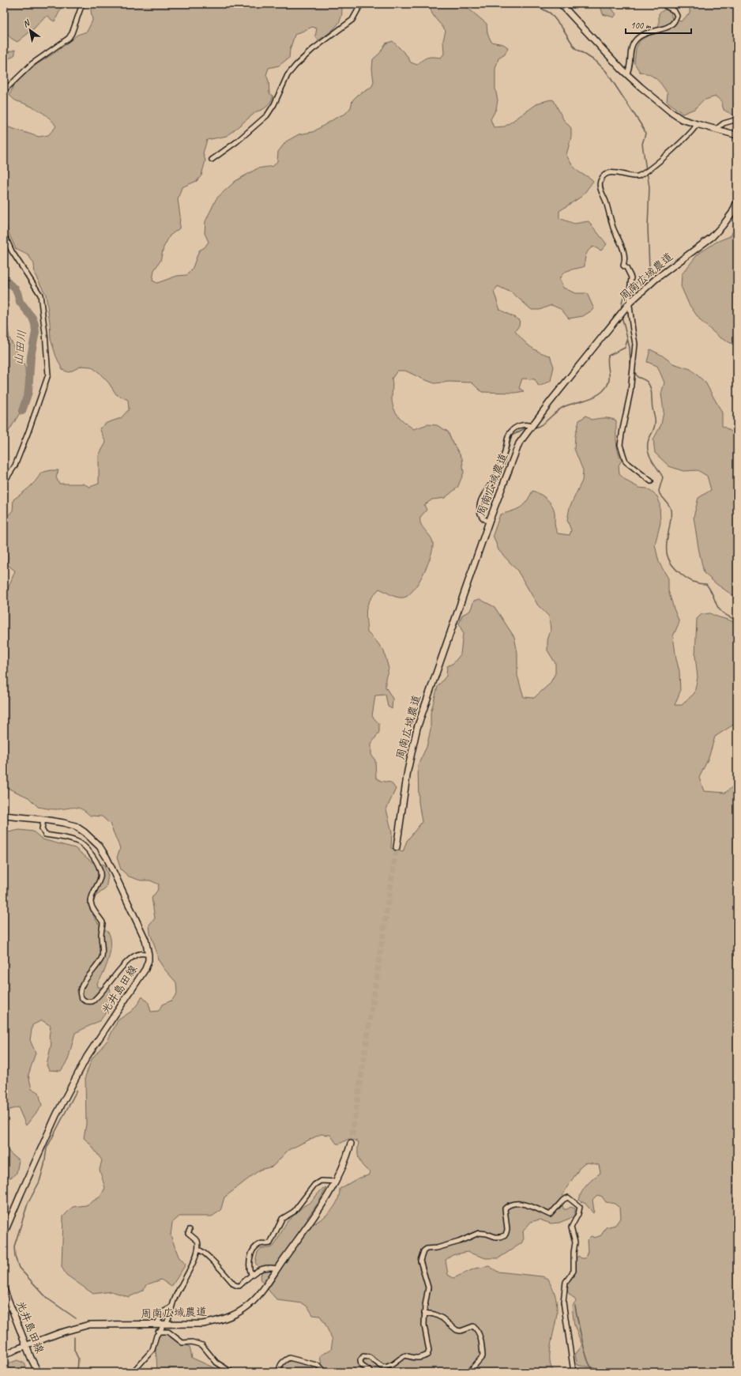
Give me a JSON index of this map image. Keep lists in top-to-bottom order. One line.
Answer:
{"streets":{"street":["周南広域農道","光井島田線"]},"crossings":[["周南広域農道","光井島田線"]],"water":["山田川"],"scale_bar":"100 m","north":"top left"}
